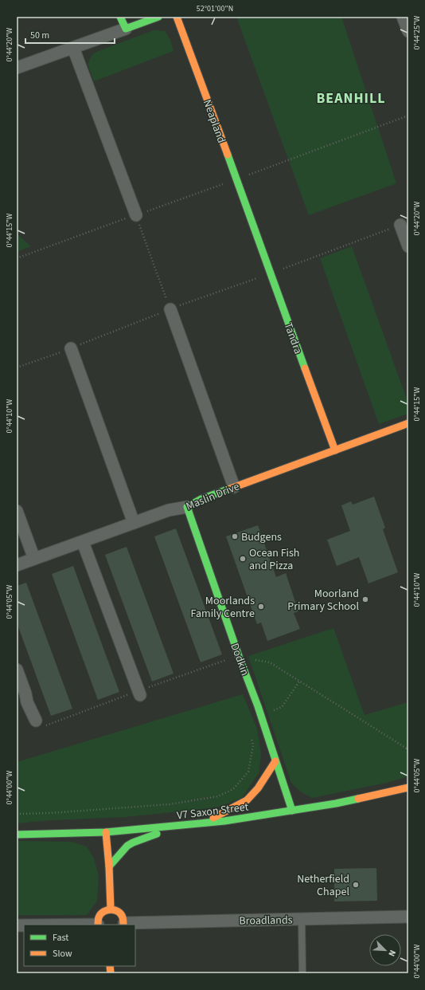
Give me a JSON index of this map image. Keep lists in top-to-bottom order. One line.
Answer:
{"streets":{"street":["Neapland","Tandra","Maslin Drive","Dodkin","V7 Saxon Street","Broadlands"]},"crossings":[["Neapland","Tandra"],["Tandra","Maslin Drive"],["Maslin Drive","Dodkin"],["Dodkin","V7 Saxon Street"]],"districts":["BEANHILL"],"places":["Budgens","Ocean Fish and Pizza","Moorland Primary School","Moorlands Family Centre","Netherfield Chapel"],"legend":["Fast","Slow"],"scale_bar":"50 m","north":"bottom right","coordinates":["52°01'00\"N","0°44'25\"W","0°44'20\"W","0°44'15\"W","0°44'10\"W","0°44'05\"W","0°44'00\"W"]}
